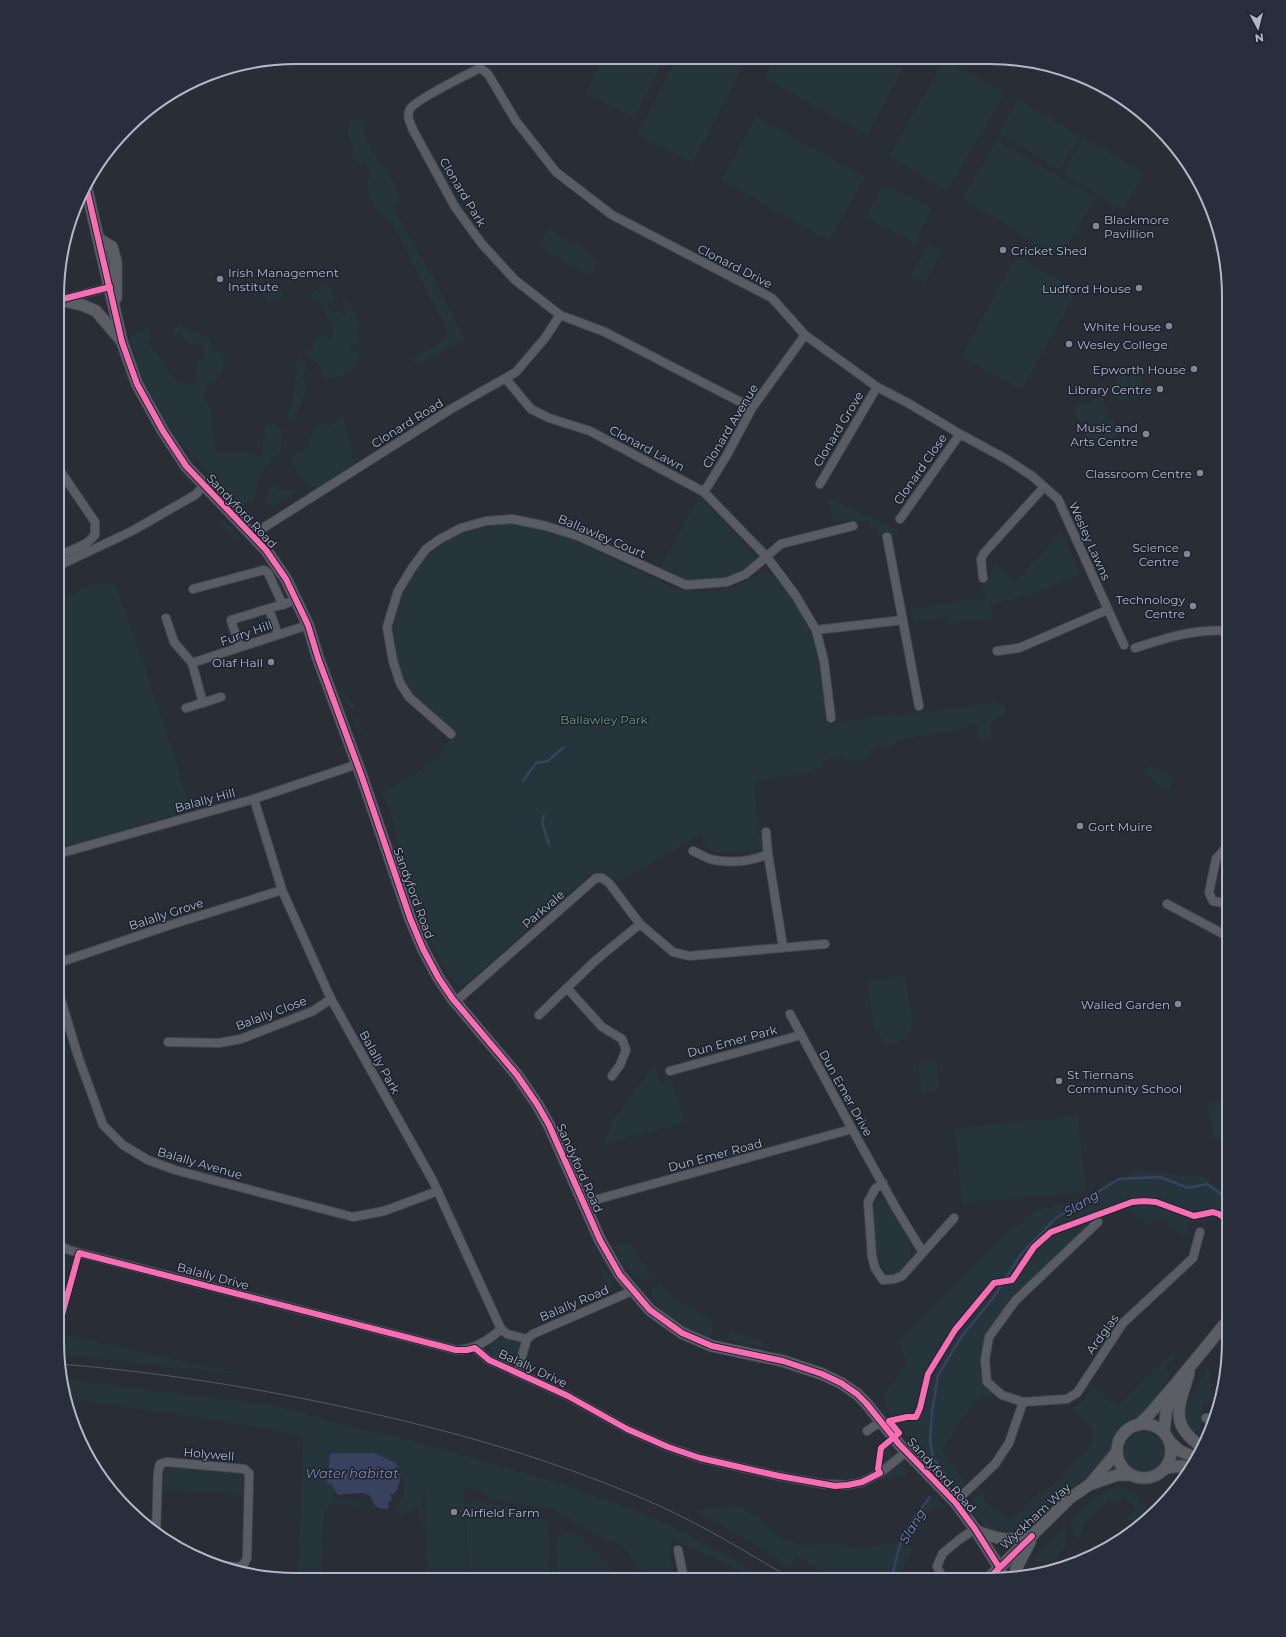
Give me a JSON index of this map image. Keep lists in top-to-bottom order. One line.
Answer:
{"streets":{"main road":["Sandyford Road","Wyckham Way"],"street":["Clonard Park","Clonard Drive","Clonard Road","Clonard Avenue","Clonard Grove","Clonard Lawn","Clonard Close","Ballawley Court","Wesley Lawns","Furry Hill","Balally Hill","Parkvale","Balally Grove","Balally Close","Dun Emer Park","Balally Park","Dun Emer Drive","Dun Emer Road","Balally Avenue","Balally Drive","Balally Road","Ardglas","Holywell"]},"crossings":[["Clonard Park","Clonard Drive"],["Clonard Park","Clonard Road"],["Clonard Park","Clonard Avenue"],["Clonard Drive","Clonard Avenue"],["Clonard Drive","Clonard Grove"],["Clonard Drive","Clonard Close"],["Clonard Drive","Wesley Lawns"],["Clonard Road","Clonard Lawn"],["Clonard Road","Sandyford Road"],["Clonard Avenue","Clonard Lawn"],["Clonard Lawn","Ballawley Court"],["Sandyford Road","Furry Hill"],["Sandyford Road","Balally Hill"],["Sandyford Road","Parkvale"],["Sandyford Road","Dun Emer Road"],["Sandyford Road","Balally Drive"],["Sandyford Road","Balally Road"],["Sandyford Road","Wyckham Way"],["Balally Hill","Balally Park"],["Balally Grove","Balally Park"],["Balally Close","Balally Park"],["Dun Emer Park","Dun Emer Drive"],["Balally Park","Balally Avenue"],["Dun Emer Drive","Dun Emer Road"]],"water":["Slang","Water habitat"],"parks":["Ballawley Park"],"places":["Blackmore Pavillion","Cricket Shed","Irish Management Institute","Ludford House","White House","Wesley College","Epworth House","Library Centre","Music and Arts Centre","Classroom Centre","Science Centre","Technology Centre","Olaf Hall","Gort Muire","Walled Garden","St Tiernans Community School","Airfield Farm"],"north":"bottom"}
